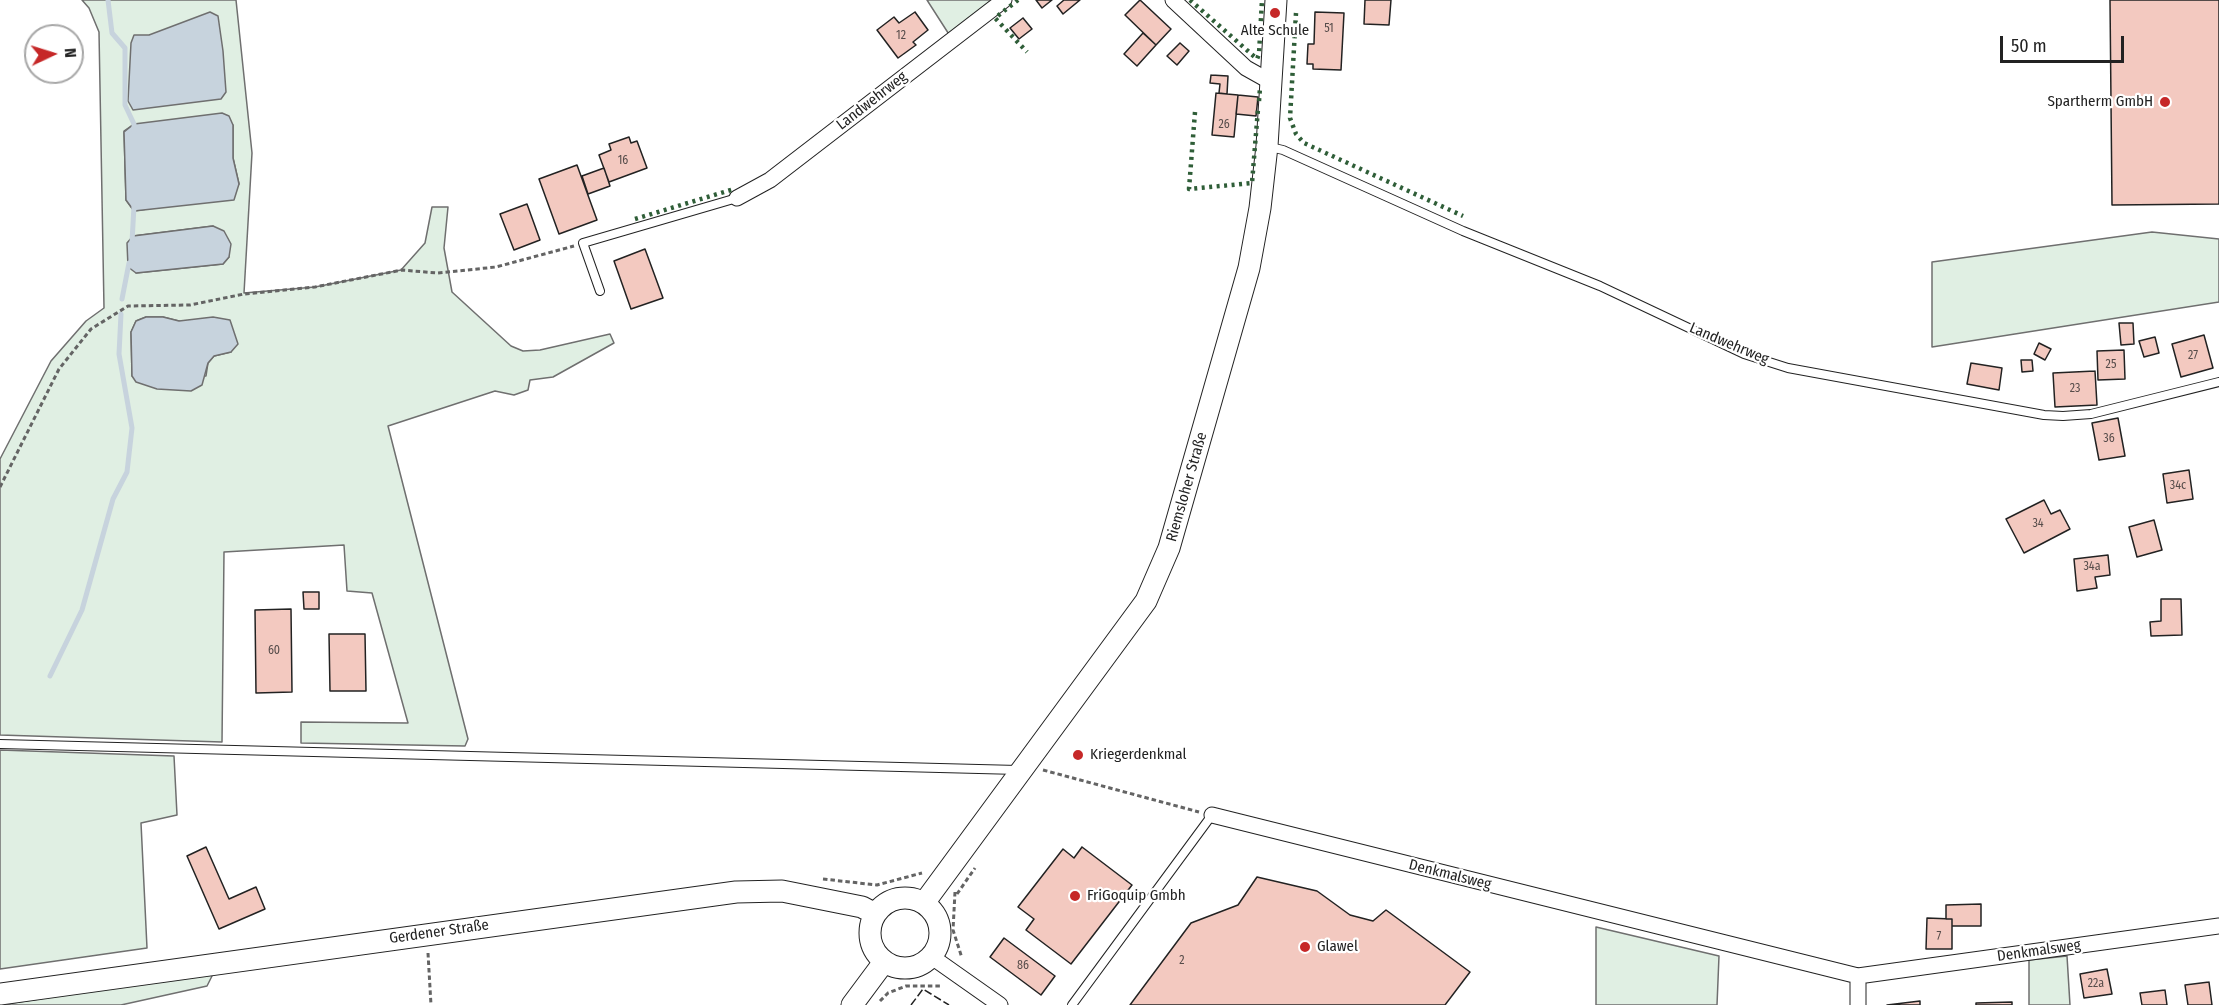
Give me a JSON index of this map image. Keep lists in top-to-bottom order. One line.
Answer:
{"streets":{"main road":["Riemsloher Straße","Gerdener Straße"],"street":["Landwehrweg","Denkmalsweg"]},"crossings":[["Landwehrweg","Riemsloher Straße"],["Riemsloher Straße","Gerdener Straße"]],"places":["Alte Schule","Spartherm GmbH","Kriegerdenkmal","FriGoquip Gmbh","Glawel"],"house_numbers":["51","12","26","16","27","25","23","36","34c","34","34a","60","7","2","86","22a"],"scale_bar":"50 m","north":"right"}
